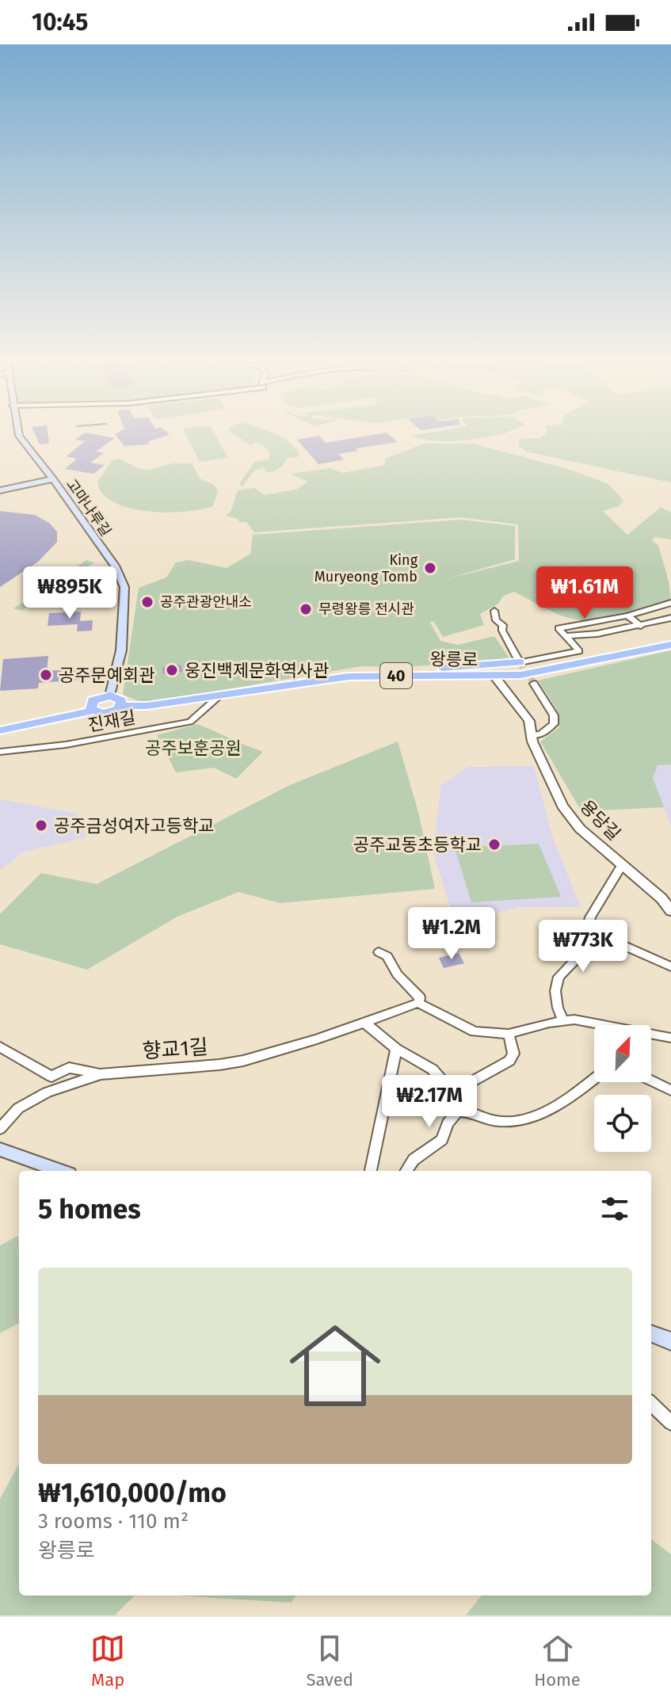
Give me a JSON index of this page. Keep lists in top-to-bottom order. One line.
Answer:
{"streets":{"main road":["고마나루길","왕릉로","40"],"street":["진재길","용당길","향교1길"]},"crossings":[["고마나루길","왕릉로"],["왕릉로","진재길"],["왕릉로","용당길"]],"parks":["공주보훈공원"],"places":["King Muryeong Tomb","공주관광안내소","무령왕릉 전시관","웅진백제문화역사관","공주문예회관","공주금성여자고등학교","공주교동초등학교"],"north":"top right","page":{"status":"10:45","price":["₩895K","₩1.61M","₩1.2M","₩773K","₩2.17M"],"heading":"5 homes","list":[{"name":"₩1,610,000/mo","note":"3 rooms · 110 m² · 왕릉로"}],"tabs":["Map","Saved","Home"]}}
